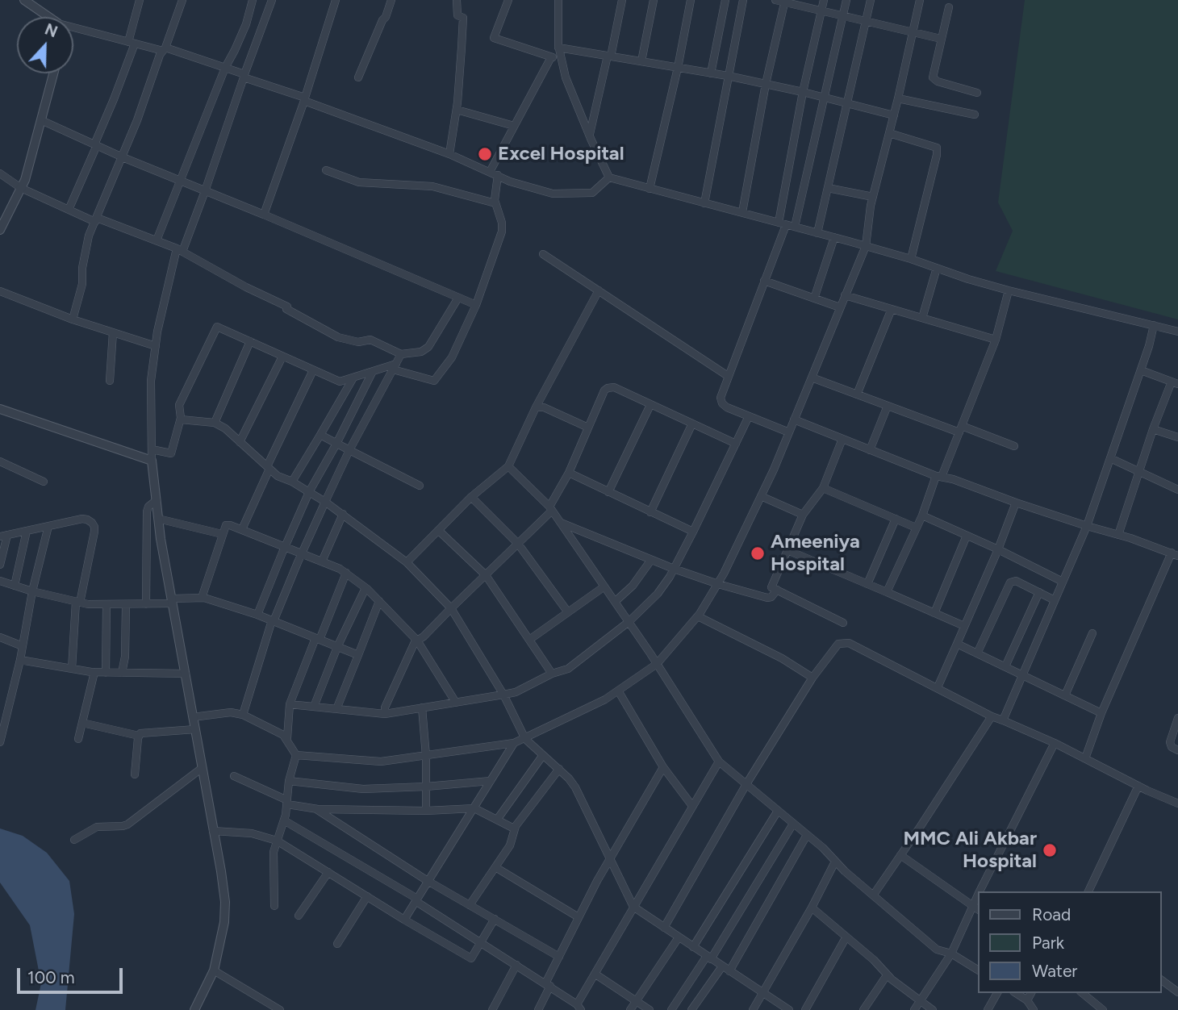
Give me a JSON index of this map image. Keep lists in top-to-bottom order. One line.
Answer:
{"places":["Excel Hospital","Ameeniya Hospital","MMC Ali Akbar Hospital"],"legend":["Road","Park","Water"],"scale_bar":"100 m","north":"top"}
